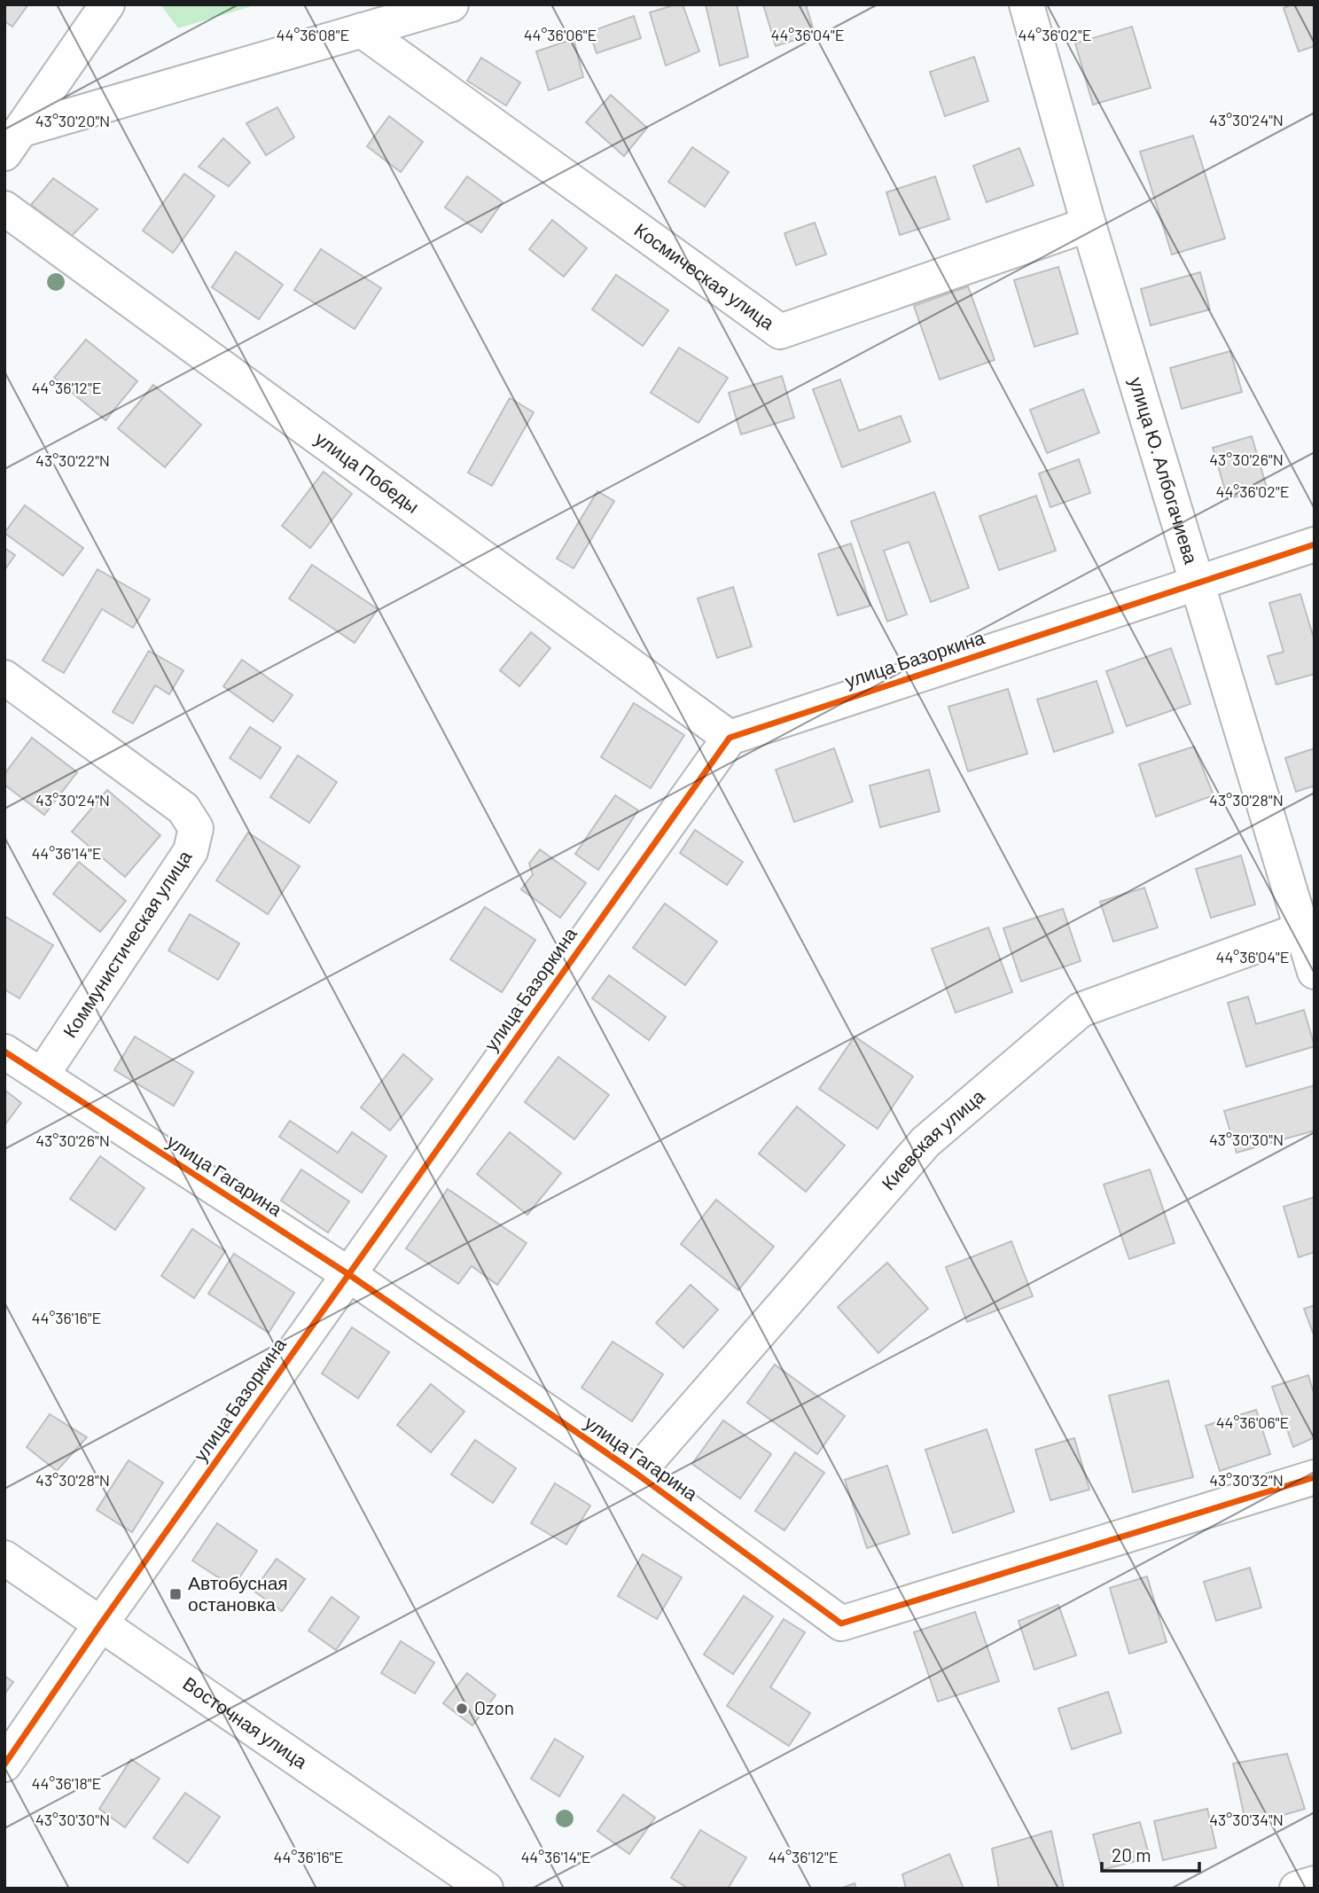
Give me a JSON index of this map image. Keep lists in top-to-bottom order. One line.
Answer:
{"streets":{"street":["Космическая улица","улица Ю. Албогачиева","улица Победы","улица Базоркина","Коммунистическая улица","Киевская улица","улица Гагарина","Восточная улица"]},"crossings":[["Космическая улица","улица Ю. Албогачиева"],["улица Ю. Албогачиева","улица Базоркина"],["улица Ю. Албогачиева","Киевская улица"],["улица Победы","улица Базоркина"],["улица Базоркина","улица Гагарина"],["улица Базоркина","Восточная улица"],["Коммунистическая улица","улица Гагарина"],["Киевская улица","улица Гагарина"]],"places":{"transit":["Автобусная остановка"],"other":["Ozon"]},"scale_bar":"20 m","coordinates":["44°36'08\"E","44°36'06\"E","44°36'04\"E","44°36'02\"E","43°30'24\"N","43°30'20\"N","44°36'12\"E","43°30'26\"N","43°30'22\"N","43°30'28\"N","44°36'14\"E","43°30'30\"N","44°36'16\"E","43°30'32\"N","44°36'18\"E","43°30'34\"N"]}
